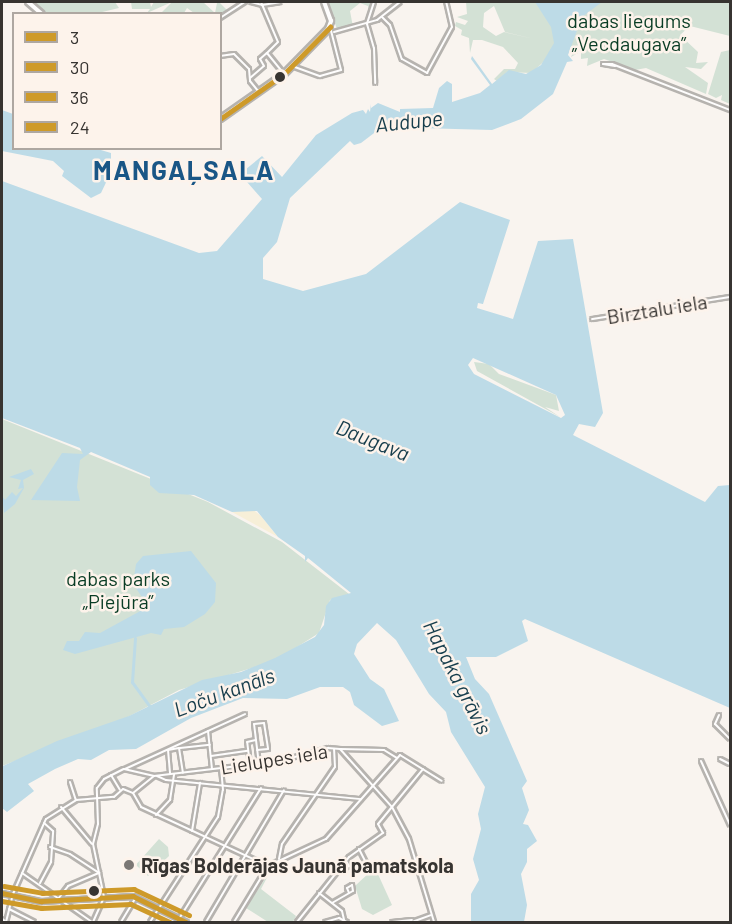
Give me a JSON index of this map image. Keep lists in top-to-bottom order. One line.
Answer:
{"streets":{"street":["Birztalu iela","Lielupes iela"]},"districts":["MANGAĻSALA"],"water":["Audupe","Daugava","Hapaka grāvis","Loču kanāls"],"parks":["dabas liegums „Vecdaugava”","dabas parks „Piejūra”"],"places":["Rīgas Bolderājas Jaunā pamatskola"],"lines":["transit line 24","transit line 36","transit line 3","transit line 30"],"legend":["3","30","36","24"]}
